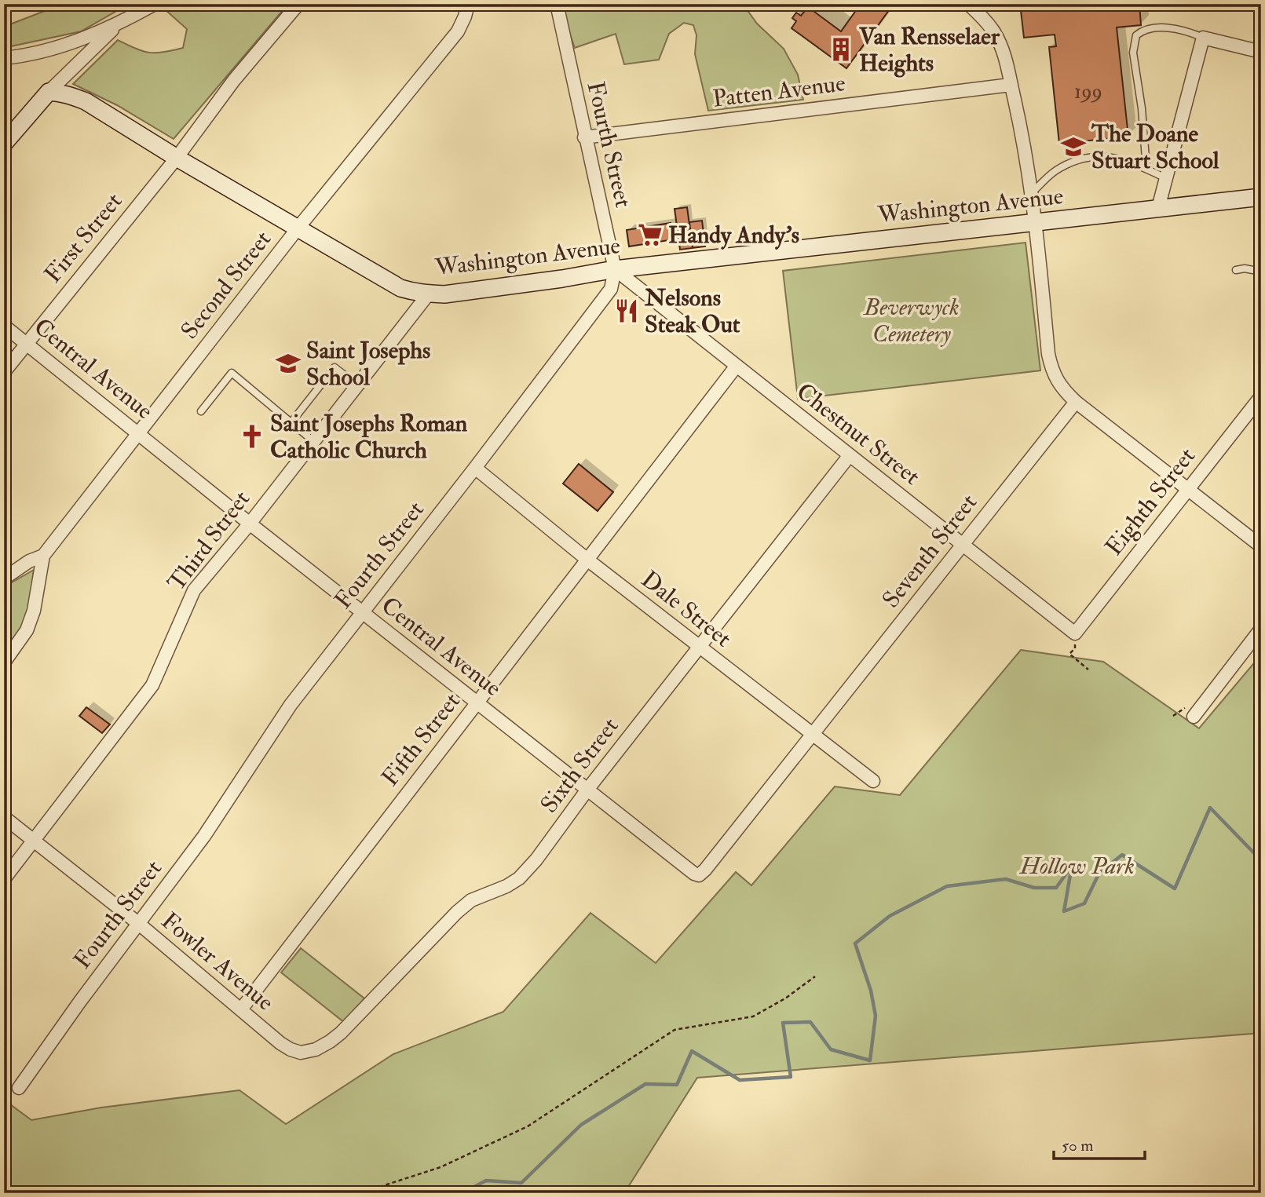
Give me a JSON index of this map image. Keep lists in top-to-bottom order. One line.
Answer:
{"streets":{"street":["Patten Avenue","Fourth Street","Washington Avenue","First Street","Second Street","Central Avenue","Chestnut Street","Eighth Street","Third Street","Seventh Street","Dale Street","Fifth Street","Sixth Street","Fowler Avenue"]},"crossings":[["Patten Avenue","Fourth Street"],["Fourth Street","Washington Avenue"],["Fourth Street","Central Avenue"],["Fourth Street","Chestnut Street"],["Fourth Street","Dale Street"],["Fourth Street","Fowler Avenue"],["Washington Avenue","First Street"],["Washington Avenue","Second Street"],["Washington Avenue","Chestnut Street"],["Washington Avenue","Third Street"],["First Street","Central Avenue"],["Second Street","Central Avenue"],["Central Avenue","Third Street"],["Central Avenue","Seventh Street"],["Central Avenue","Fifth Street"],["Central Avenue","Sixth Street"],["Chestnut Street","Eighth Street"],["Chestnut Street","Seventh Street"],["Chestnut Street","Fifth Street"],["Chestnut Street","Sixth Street"],["Third Street","Fowler Avenue"],["Seventh Street","Dale Street"],["Dale Street","Fifth Street"],["Dale Street","Sixth Street"],["Fifth Street","Fowler Avenue"],["Sixth Street","Fowler Avenue"]],"parks":["Beverwyck Cemetery","Hollow Park"],"places":{"building":["Van Rensselaer Heights"],"school or university":["The Doane Stuart School","Saint Josephs School"],"supermarket":["Handy Andy's"],"restaurant":["Nelsons Steak Out"],"church":["Saint Josephs Roman Catholic Church"]},"house_numbers":["199"],"scale_bar":"50 m"}
